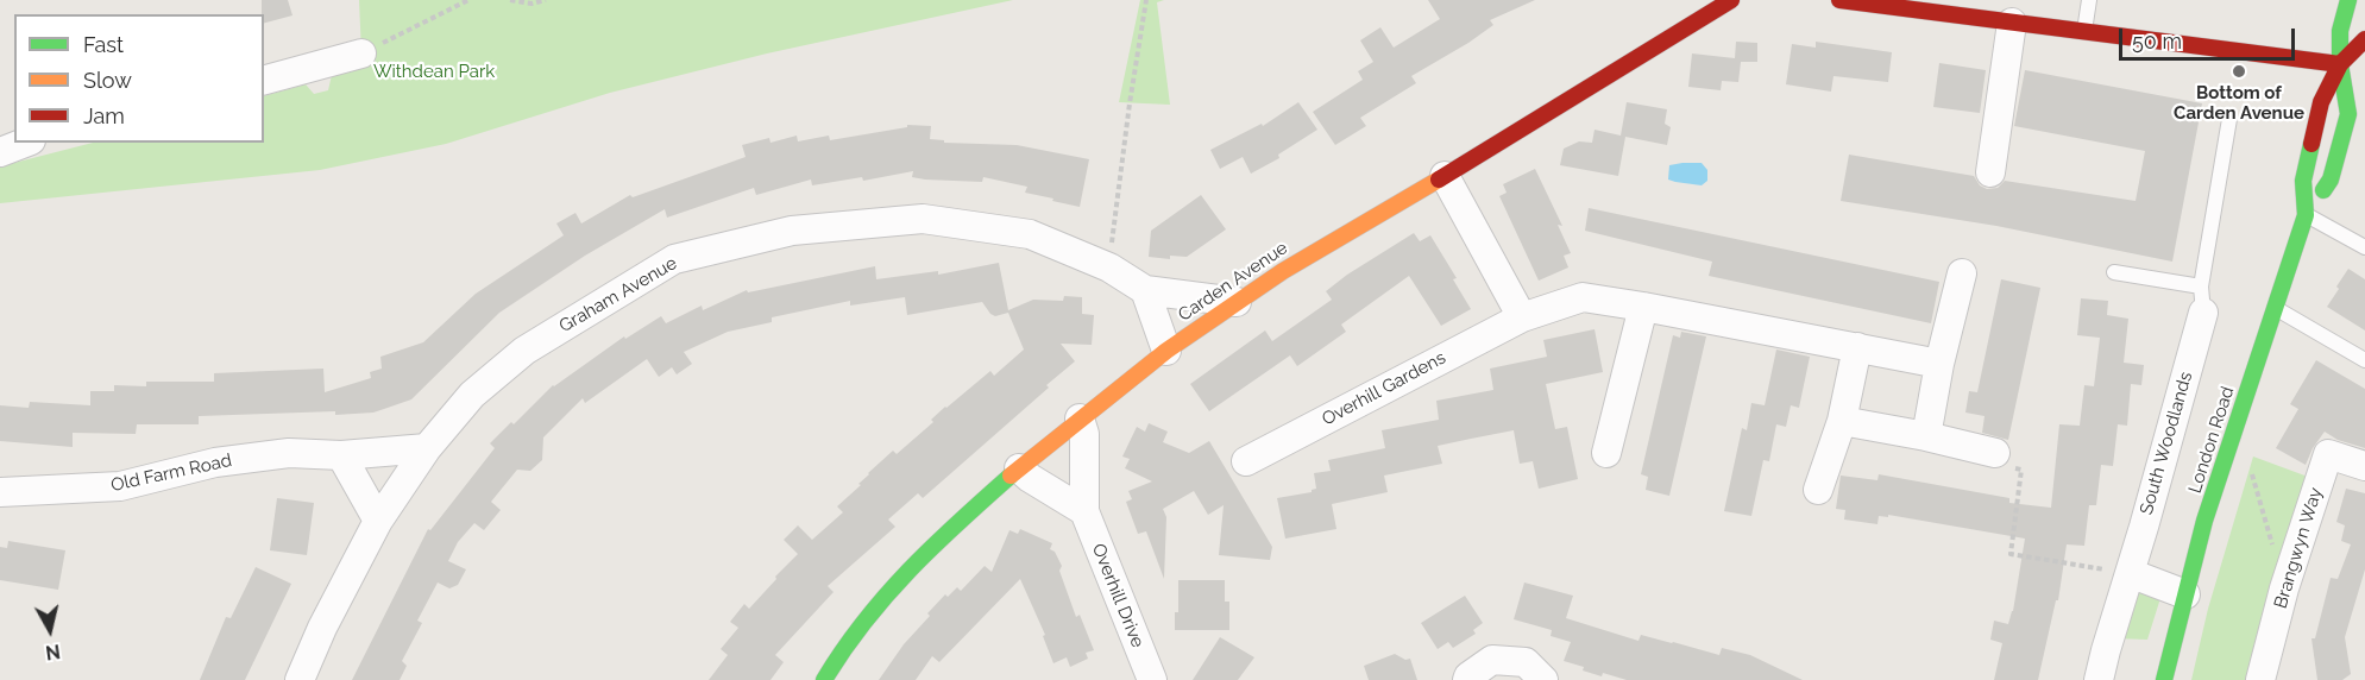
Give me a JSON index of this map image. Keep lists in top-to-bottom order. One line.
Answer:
{"streets":{"main road":["Carden Avenue","London Road"],"street":["Graham Avenue","Overhill Gardens","South Woodlands","Old Farm Road","Brangwyn Way","Overhill Drive"]},"crossings":[["Carden Avenue","Graham Avenue"],["Carden Avenue","Overhill Drive"],["Graham Avenue","Old Farm Road"]],"parks":["Withdean Park"],"places":["Bottom of Carden Avenue"],"legend":["Fast","Slow","Jam"],"scale_bar":"50 m","north":"bottom"}
